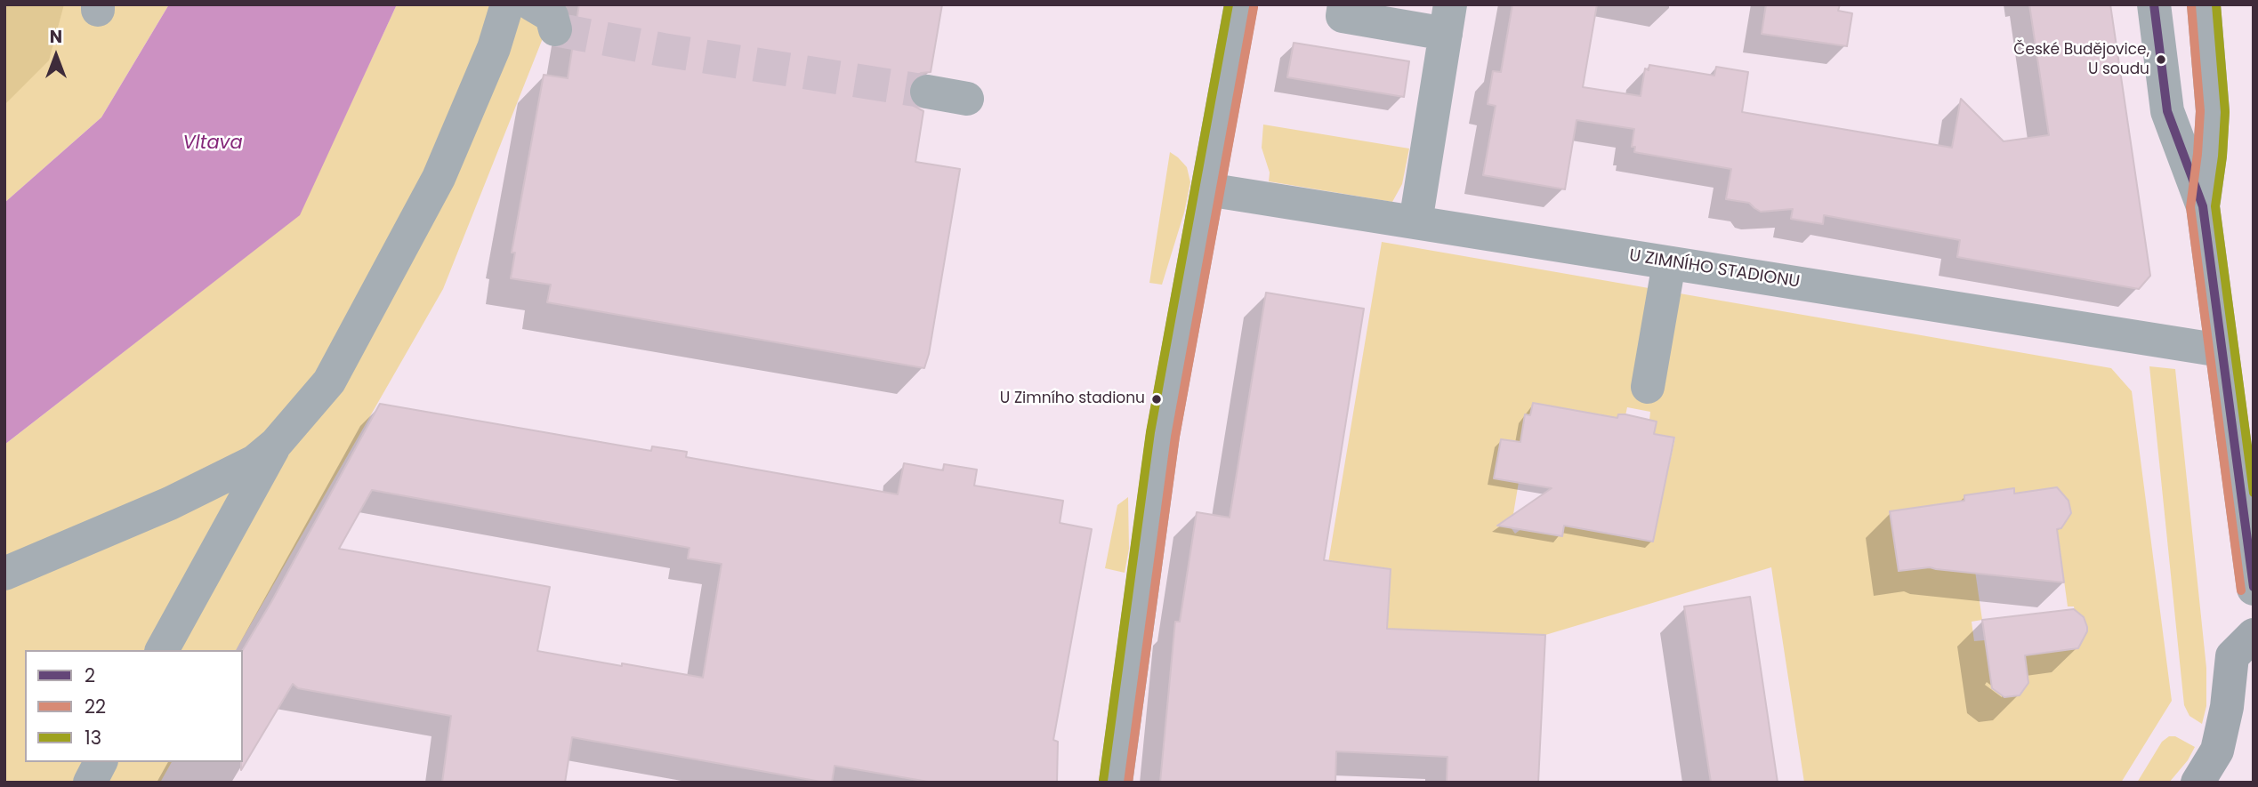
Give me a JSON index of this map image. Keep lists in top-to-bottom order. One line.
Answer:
{"streets":{"street":["U ZIMNÍHO STADIONU"]},"water":["Vltava"],"places":["České Budějovice, U soudu","U Zimního stadionu"],"lines":["transit line 2","transit line 13","transit line 22"],"legend":["2","22","13"],"north":"top"}
